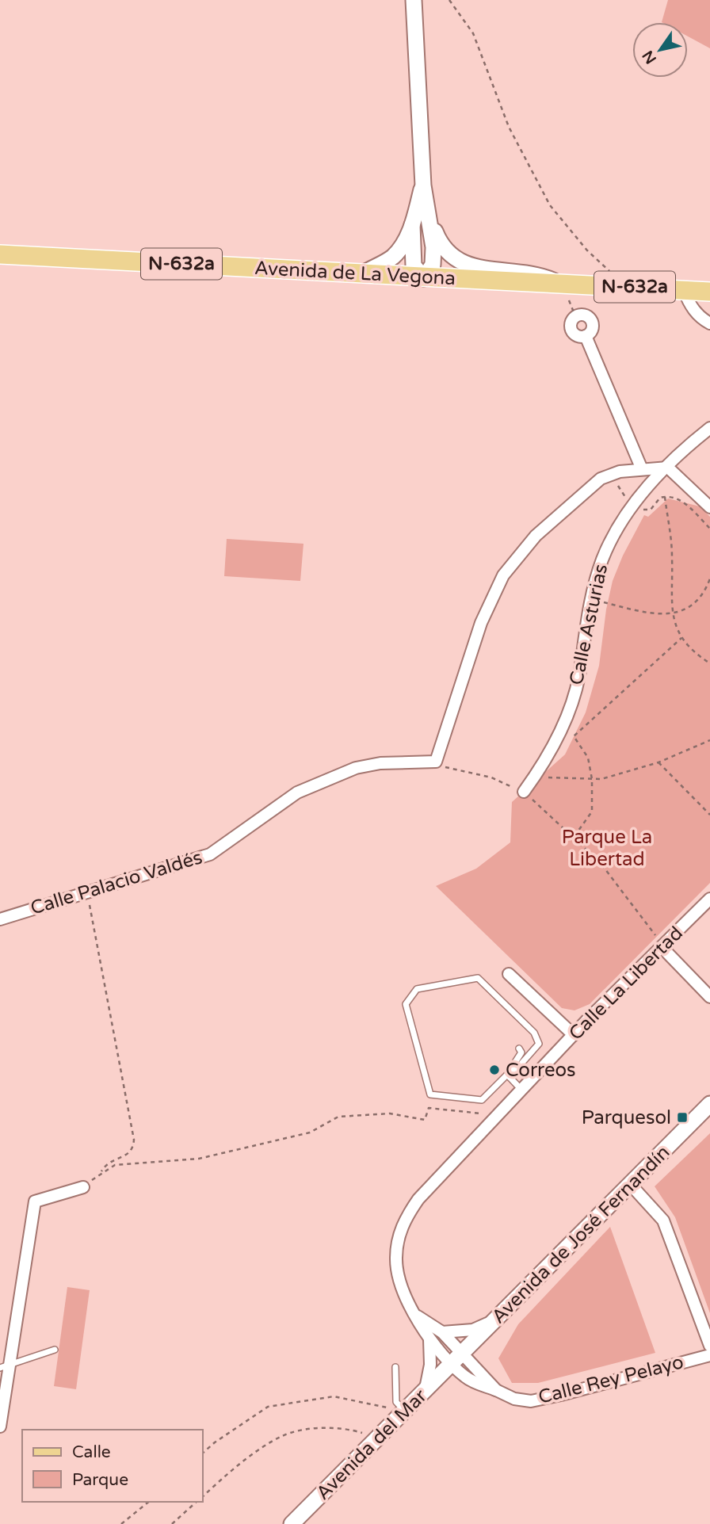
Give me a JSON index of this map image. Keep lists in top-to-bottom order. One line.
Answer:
{"streets":{"main road":["N-632a","Avenida de La Vegona"],"street":["Calle Asturias","Calle Palacio Valdés","Calle La Libertad","Avenida de José Fernandín","Calle Rey Pelayo","Avenida del Mar"]},"crossings":[["Calle La Libertad","Avenida de José Fernandín"],["Calle La Libertad","Calle Rey Pelayo"],["Calle La Libertad","Avenida del Mar"],["Avenida de José Fernandín","Calle Rey Pelayo"],["Avenida de José Fernandín","Avenida del Mar"]],"parks":["Parque La Libertad"],"places":{"other":["Correos"],"transit":["Parquesol"]},"legend":["Calle","Parque"],"north":"bottom left"}
